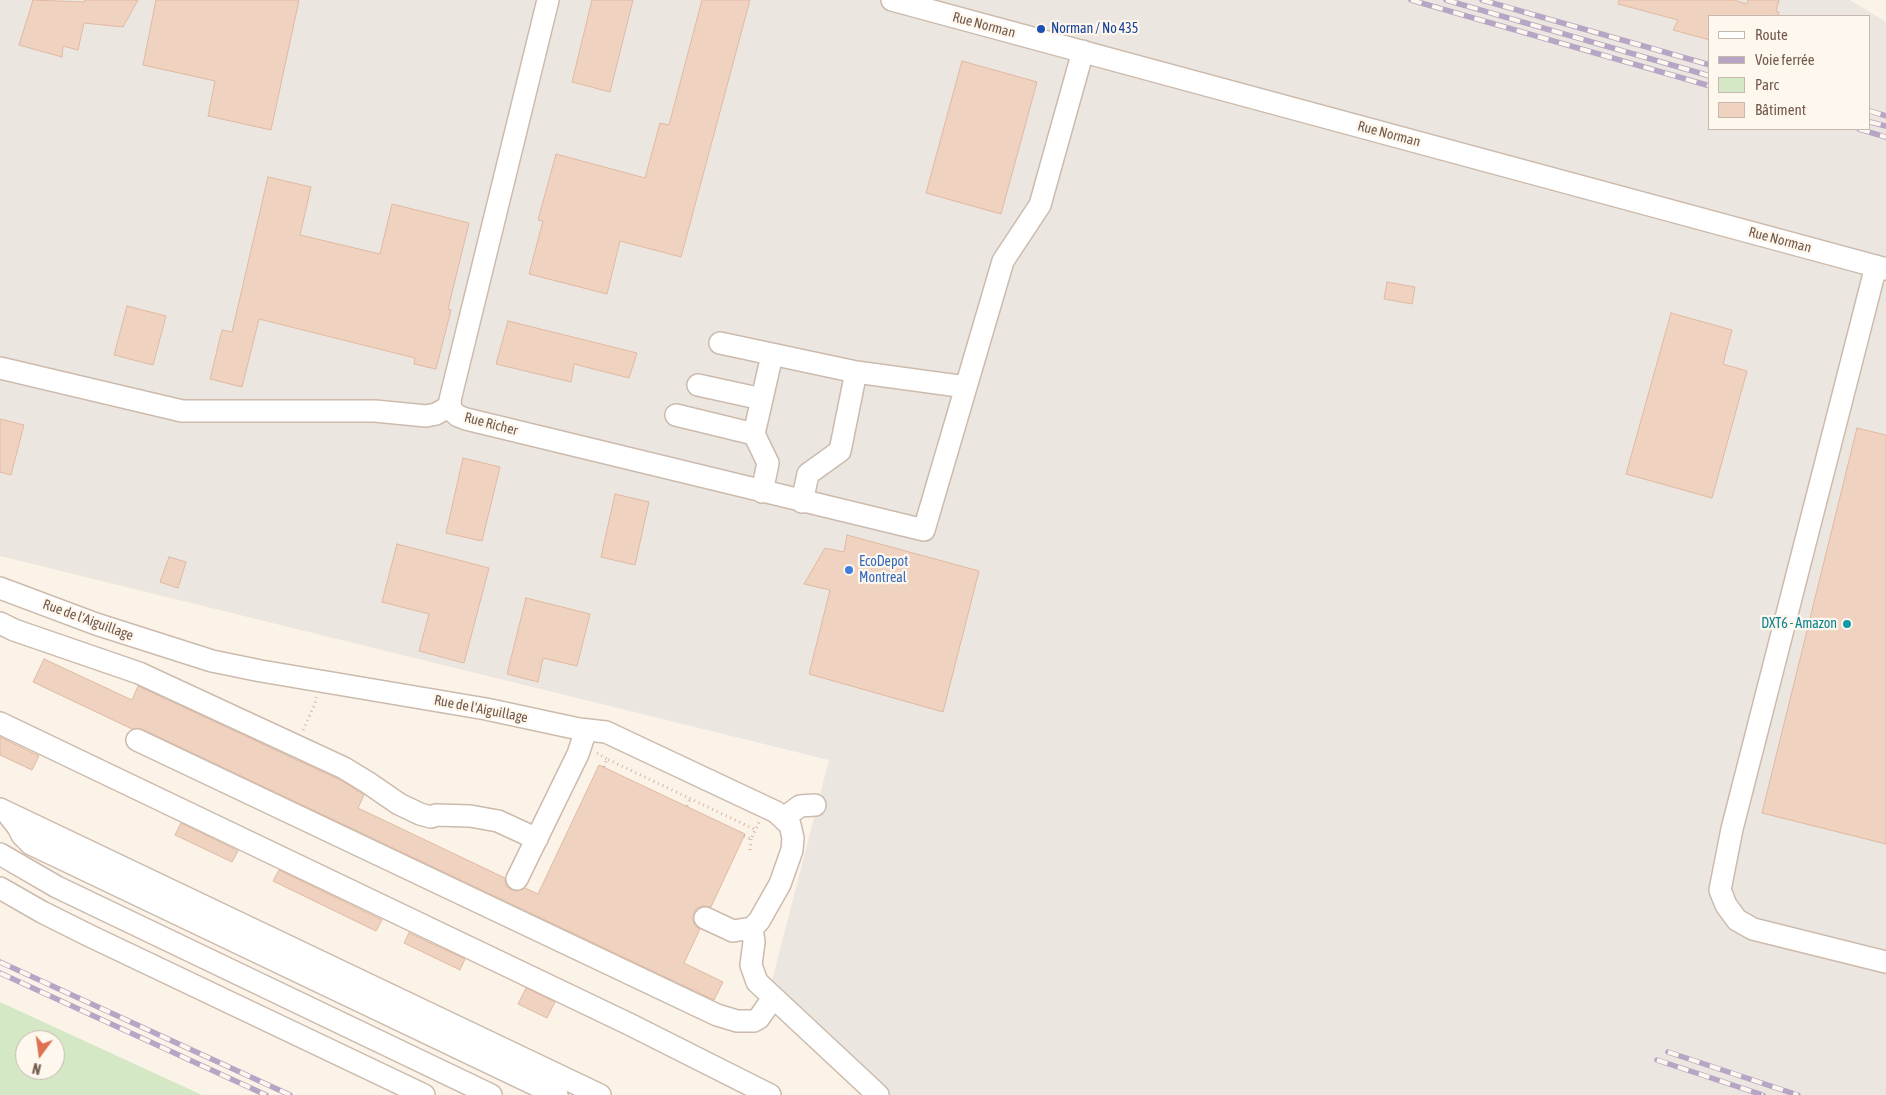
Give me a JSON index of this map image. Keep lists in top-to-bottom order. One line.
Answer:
{"streets":{"street":["Rue Norman","Rue Richer","Rue de l'Aiguillage"]},"places":["Norman / No 435","EcoDepot Montreal","DXT6 - Amazon"],"legend":["Route","Voie ferrée","Parc","Bâtiment"],"north":"bottom"}
